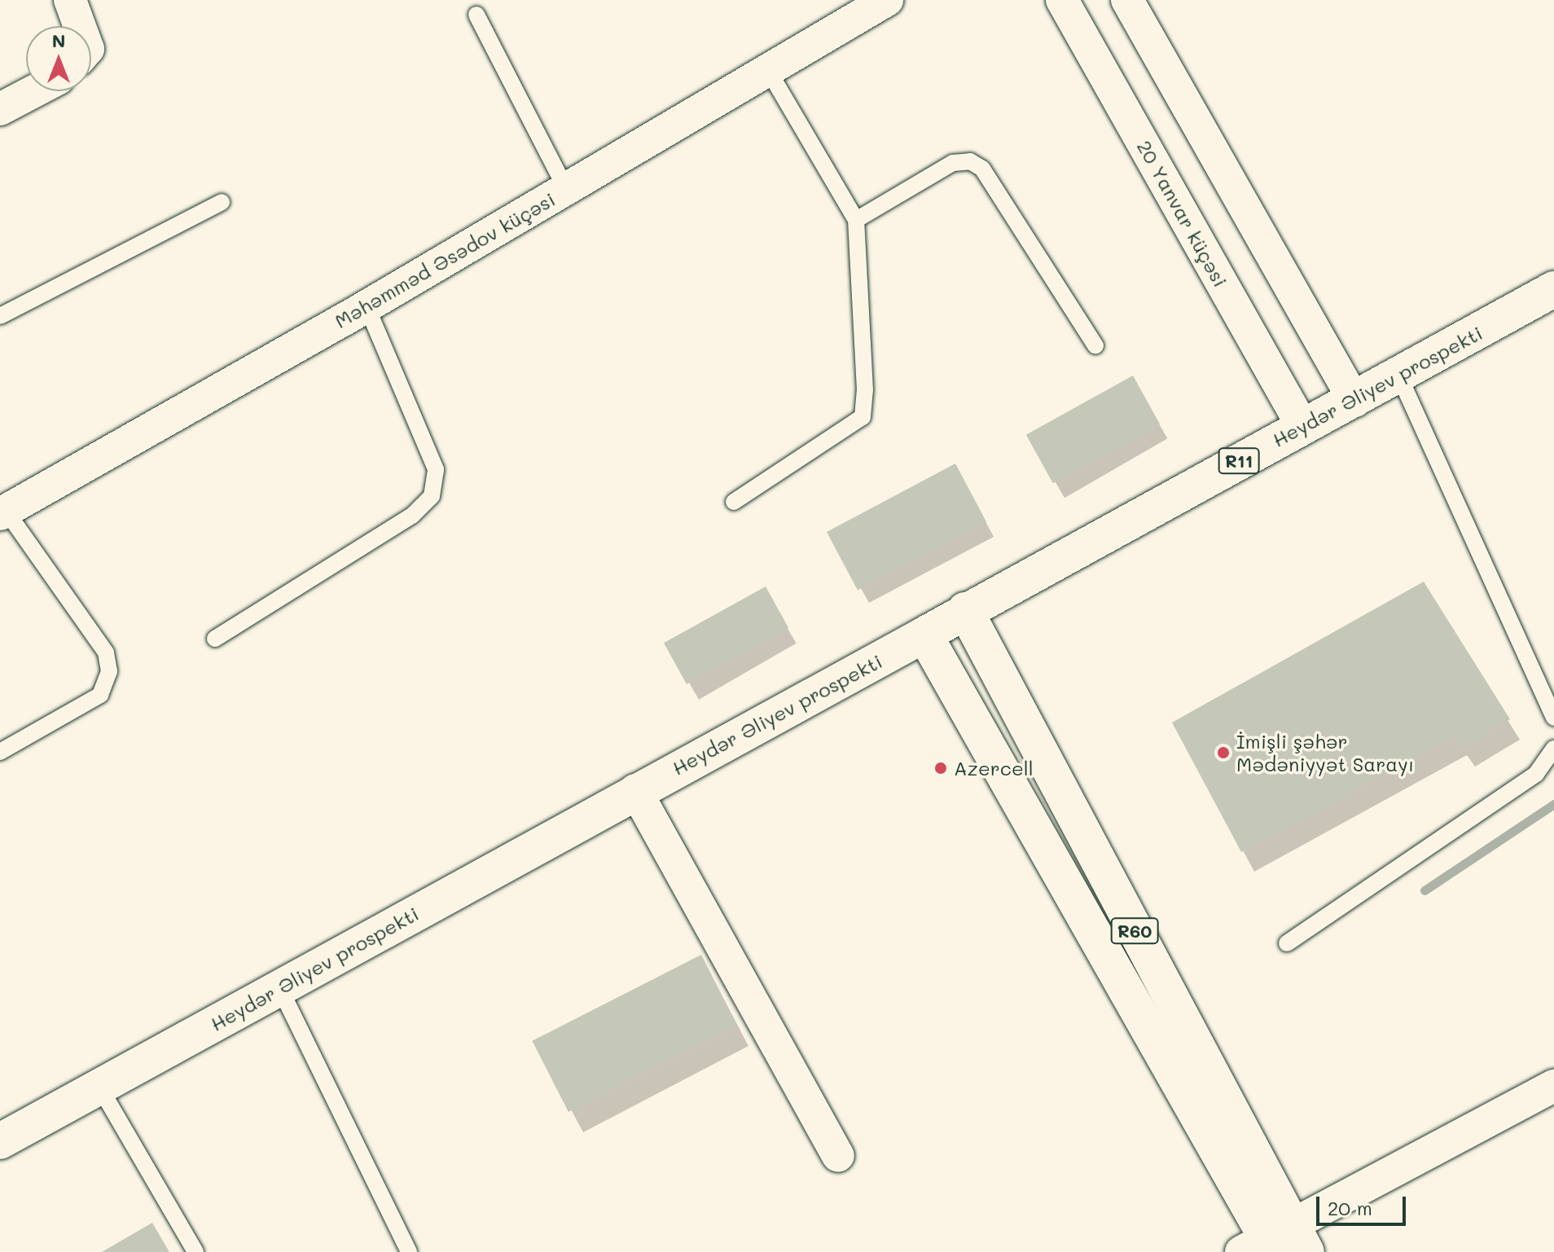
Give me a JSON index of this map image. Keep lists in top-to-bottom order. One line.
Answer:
{"streets":{"main road":["Heydər Əliyev prospekti","R11","R60"],"street":["20 Yanvar küçəsi","Məhəmməd Əsədov küçəsi"]},"crossings":[["20 Yanvar küçəsi","Heydər Əliyev prospekti"],["Heydər Əliyev prospekti","R60"]],"places":["İmişli şəhər Mədəniyyət Sarayı","Azercell"],"scale_bar":"20 m","north":"top"}
